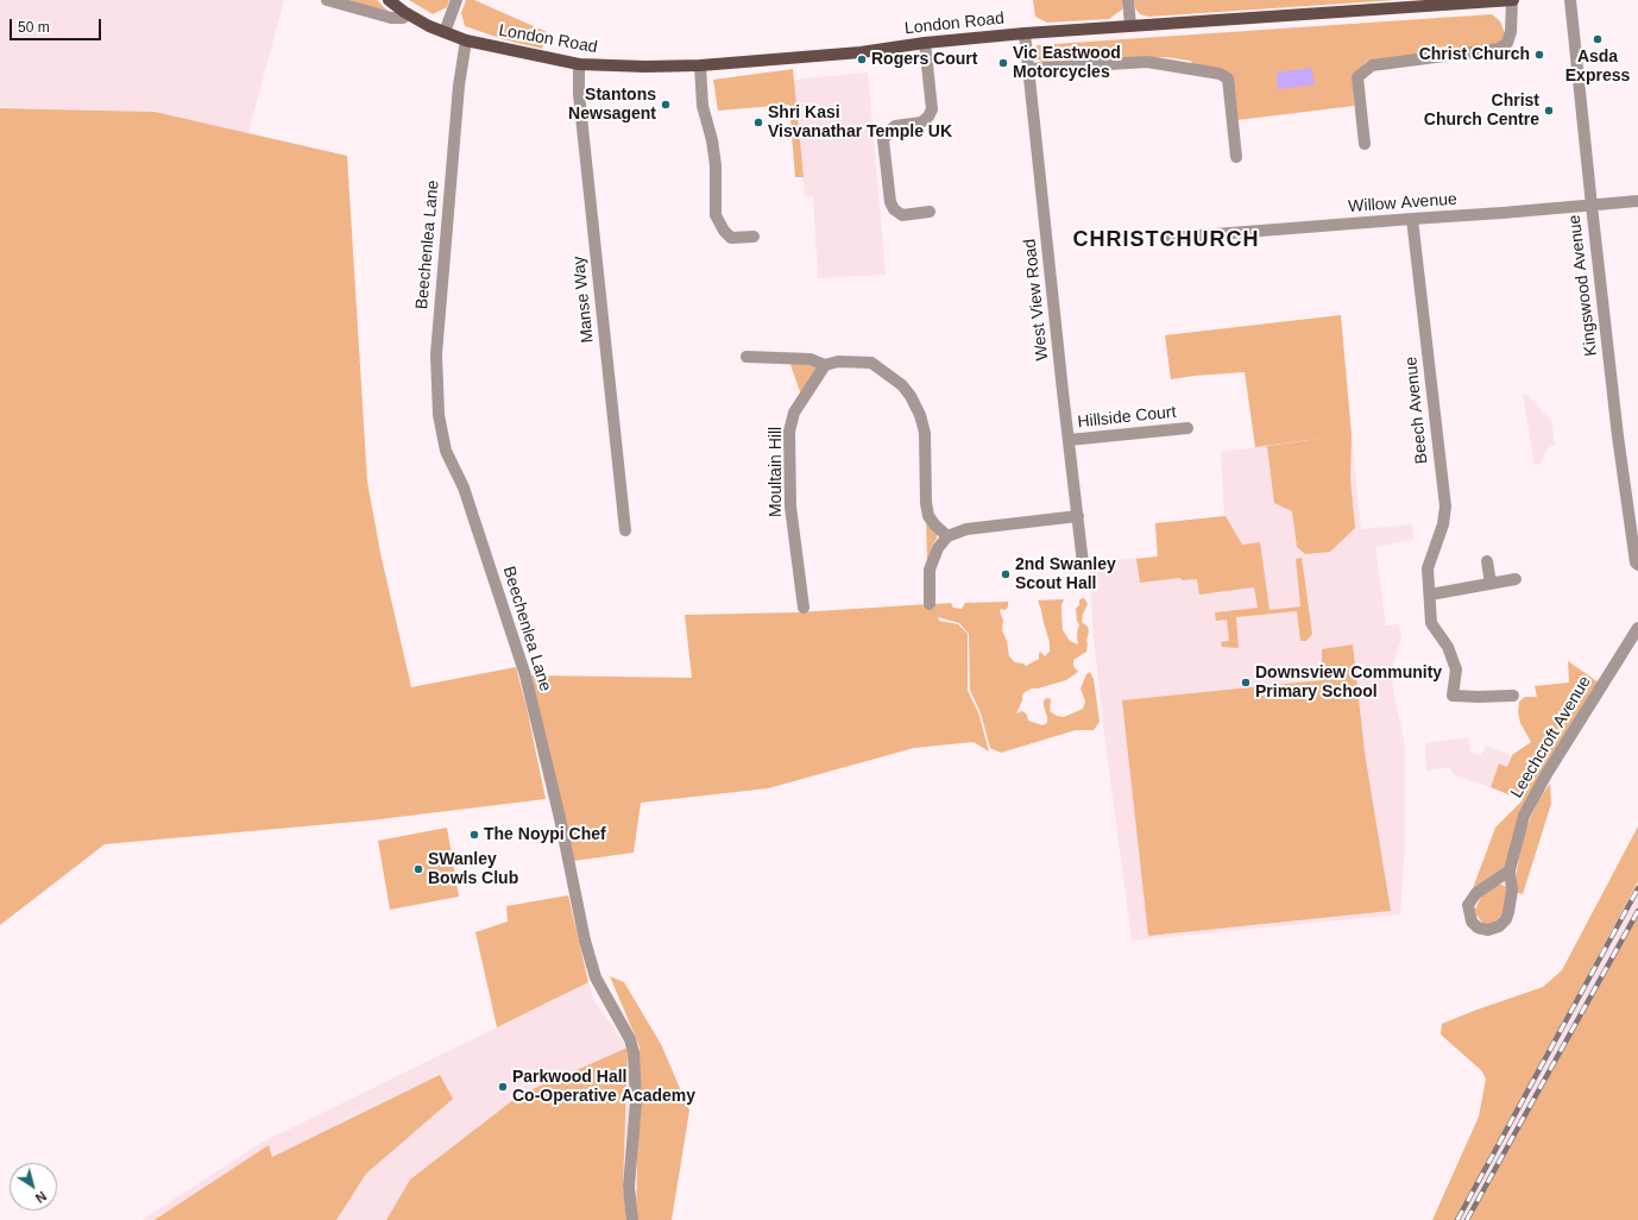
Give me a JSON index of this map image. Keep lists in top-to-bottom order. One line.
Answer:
{"streets":{"main road":["London Road"],"street":["Willow Avenue","Beechenlea Lane","Kingswood Avenue","Manse Way","West View Road","Beech Avenue","Hillside Court","Moultain Hill","Leechcroft Avenue"]},"crossings":[["London Road","Beechenlea Lane"],["London Road","Manse Way"],["London Road","West View Road"],["Willow Avenue","Kingswood Avenue"],["Willow Avenue","Beech Avenue"],["West View Road","Hillside Court"]],"districts":["CHRISTCHURCH"],"places":["Asda Express","Christ Church","Rogers Court","Vic Eastwood Motorcycles","Stantons Newsagent","Christ Church Centre","Shri Kasi Visvanathar Temple UK","2nd Swanley Scout Hall","Downsview Community Primary School","The Noypi Chef","SWanley Bowls Club","Parkwood Hall Co-Operative Academy"],"scale_bar":"50 m","north":"bottom right"}
